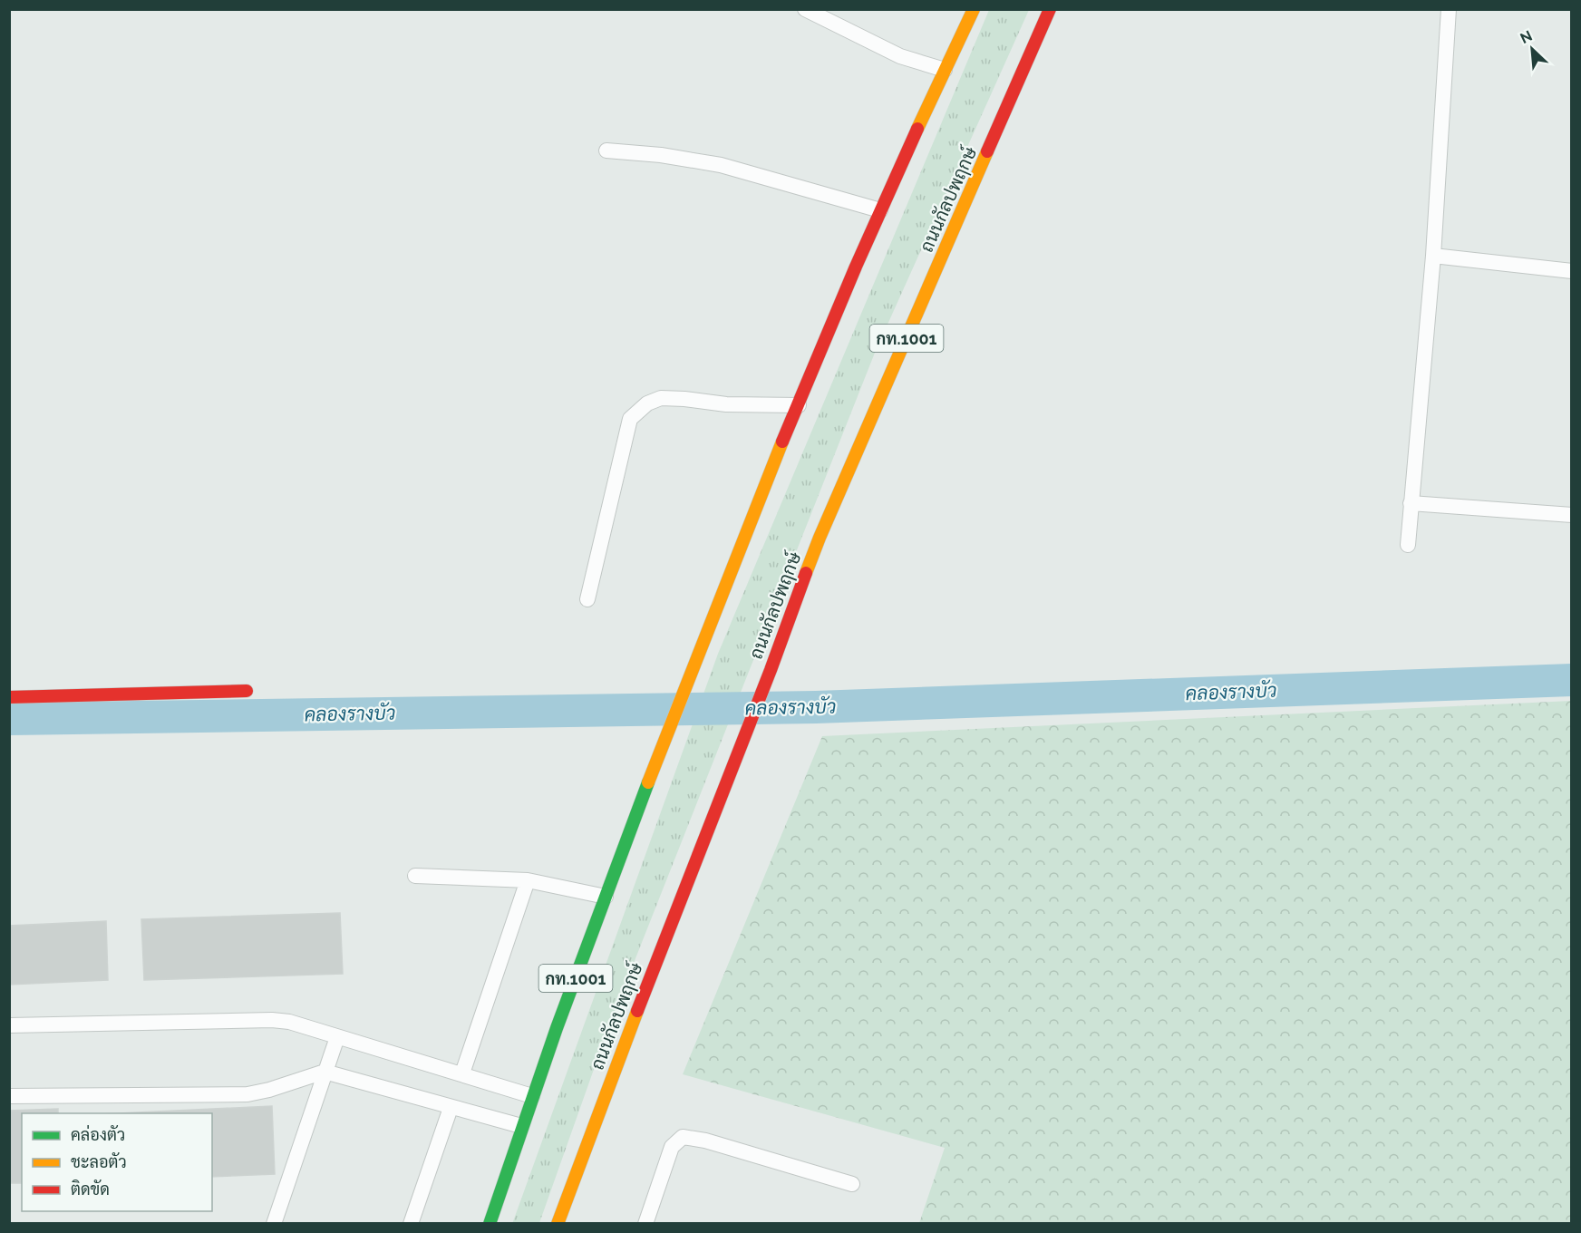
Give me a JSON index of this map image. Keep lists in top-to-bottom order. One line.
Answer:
{"streets":{"main road":["ถนนกัลปพฤกษ์","กท.1001"]},"water":["คลองรางบัว"],"legend":["คล่องตัว","ชะลอตัว","ติดขัด"],"north":"top left"}
